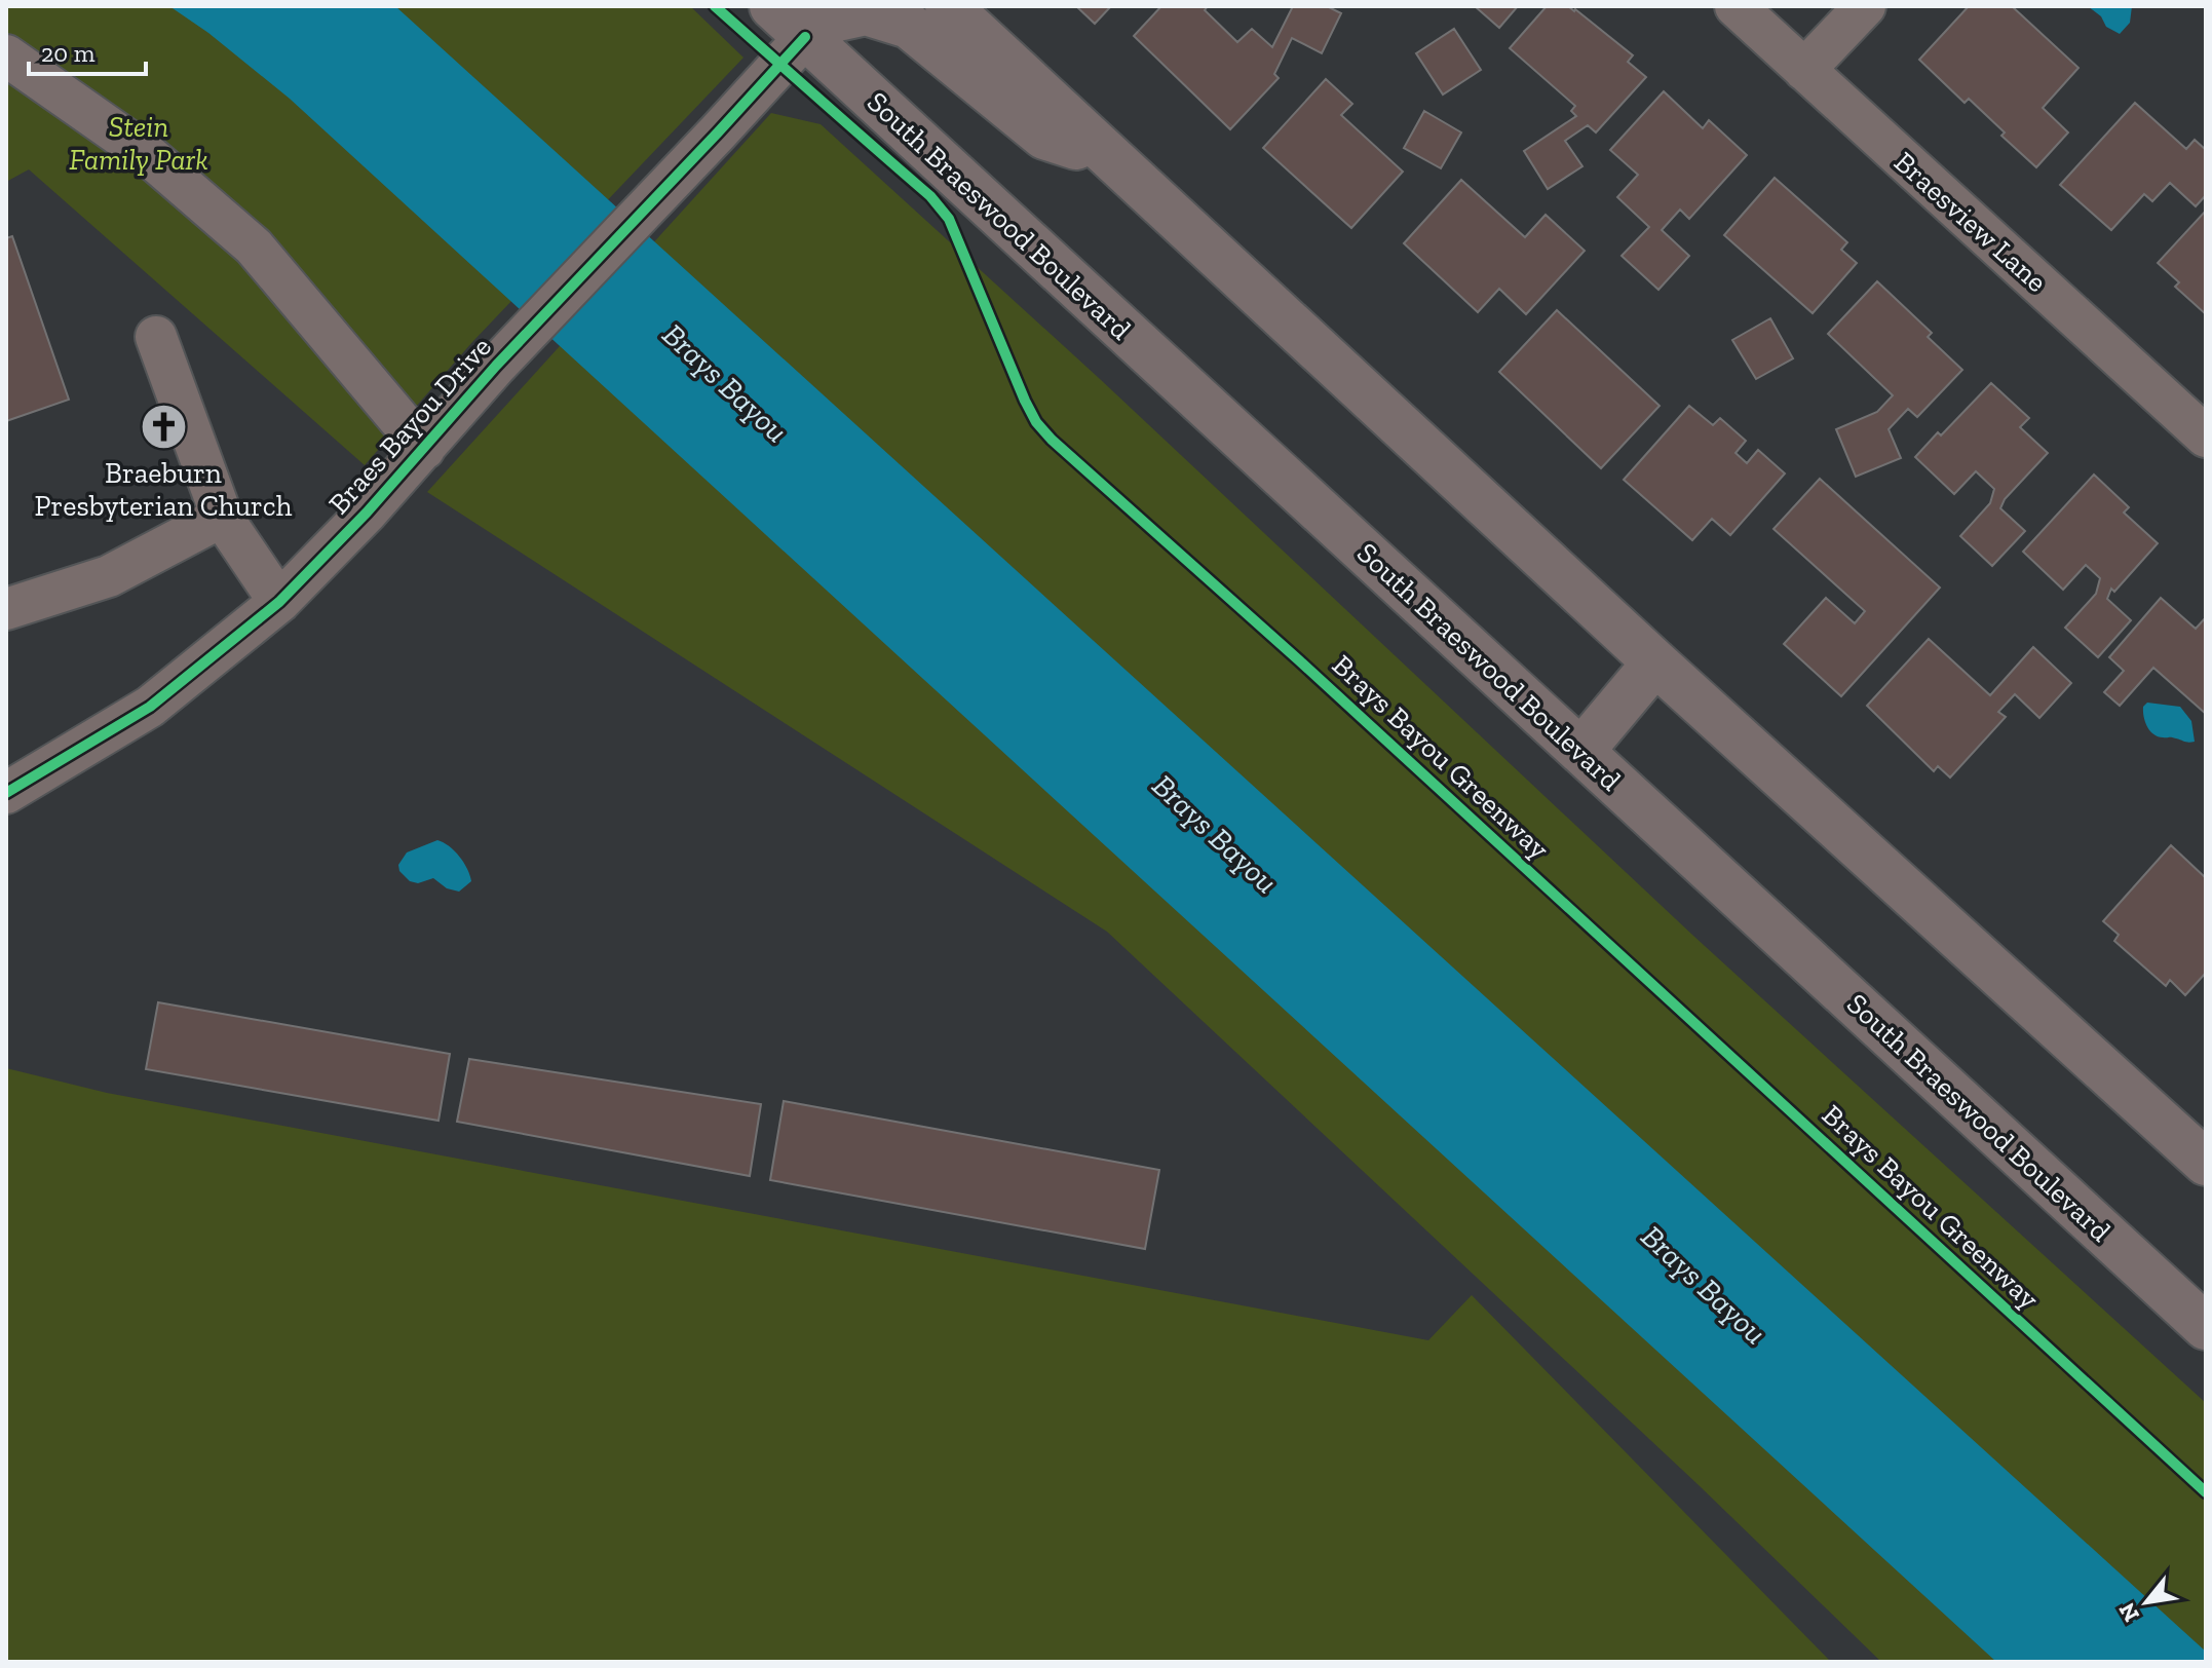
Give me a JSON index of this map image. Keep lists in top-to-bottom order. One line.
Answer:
{"streets":{"main road":["South Braeswood Boulevard"],"street":["Braesview Lane","Braes Bayou Drive"],"cycle path":["Brays Bayou Greenway"]},"crossings":[["South Braeswood Boulevard","Braes Bayou Drive"]],"water":["Brays Bayou"],"parks":["Stein Family Park"],"places":{"church":["Braeburn Presbyterian Church"]},"scale_bar":"20 m","north":"bottom left"}
